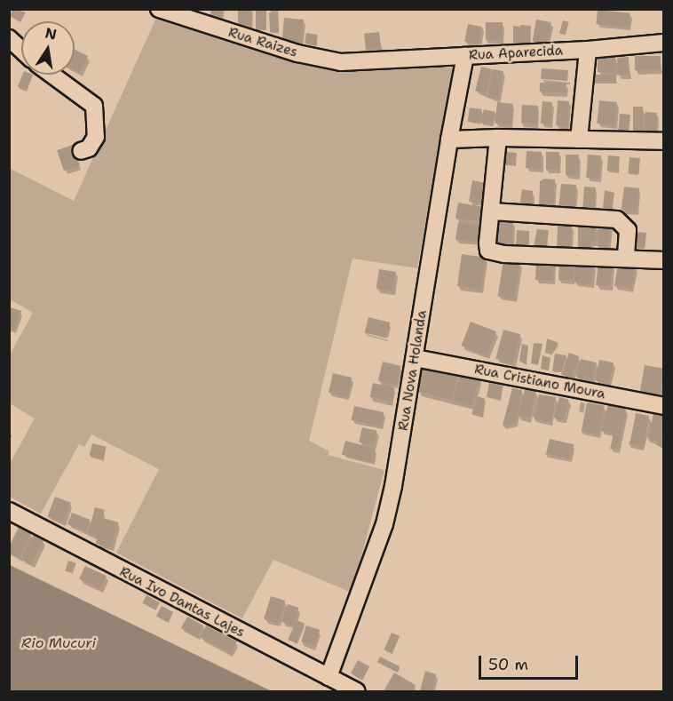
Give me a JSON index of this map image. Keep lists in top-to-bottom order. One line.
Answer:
{"streets":{"street":["Rua Raizes","Rua Aparecida","Rua Nova Holanda","Rua Cristiano Moura","Rua Ivo Dantas Lajes"]},"crossings":[["Rua Raizes","Rua Aparecida"],["Rua Aparecida","Rua Nova Holanda"],["Rua Nova Holanda","Rua Cristiano Moura"],["Rua Nova Holanda","Rua Ivo Dantas Lajes"]],"water":["Rio Mucuri"],"scale_bar":"50 m","north":"top"}
